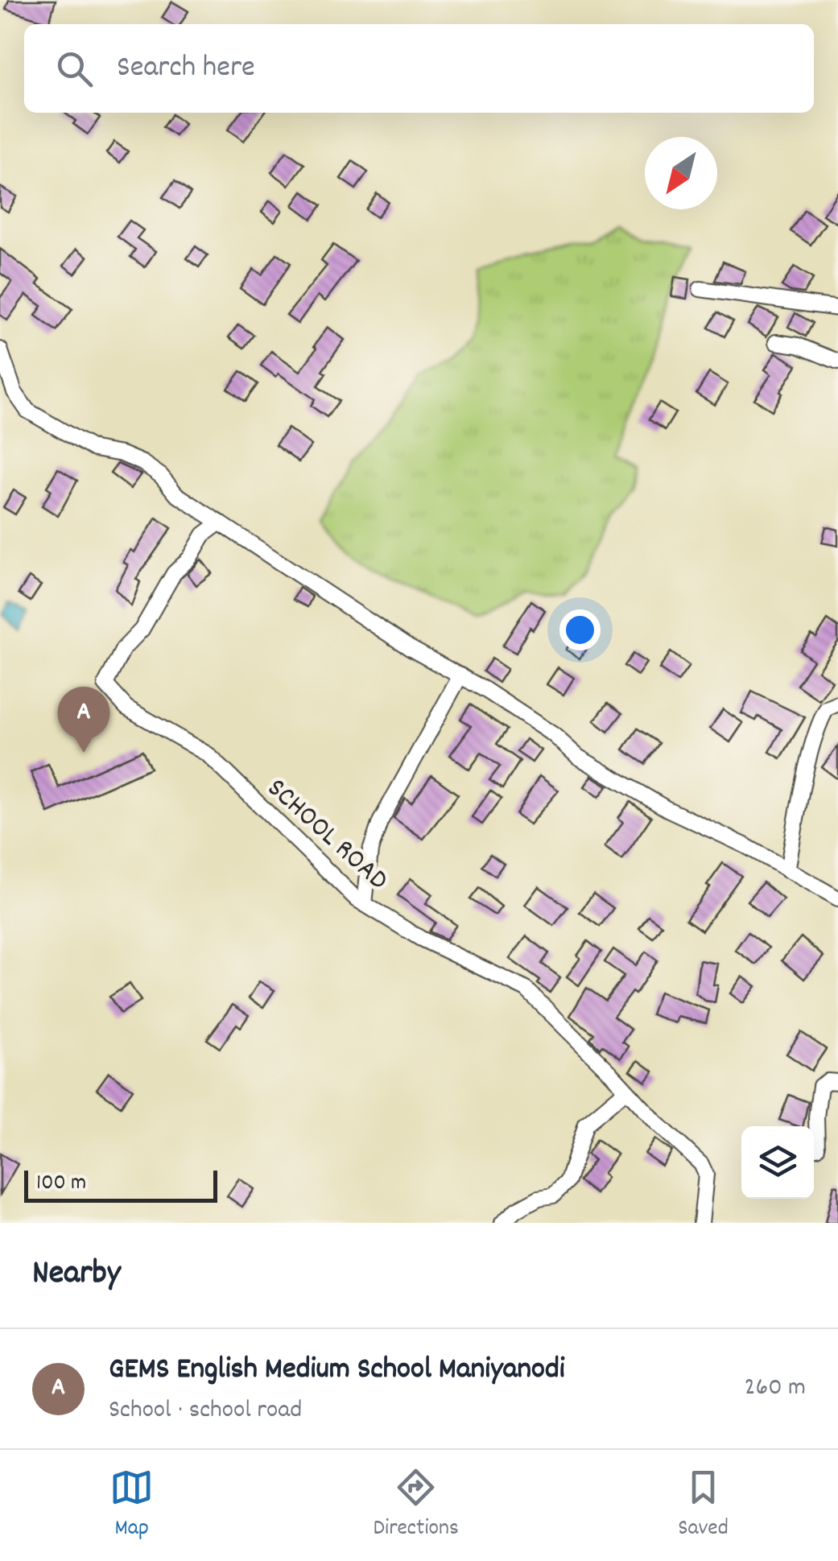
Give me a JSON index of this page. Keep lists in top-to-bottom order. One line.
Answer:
{"streets":{"street":["SCHOOL ROAD"]},"scale_bar":"100 m","north":"bottom left","page":{"search":"Search here","pins":"A","scale":"100 m","heading":"Nearby","list":[{"mark":"A","name":"GEMS English Medium School Maniyanodi","note":"School · school road","value":"260 m"}],"nav":["Map","Directions","Saved"]}}
